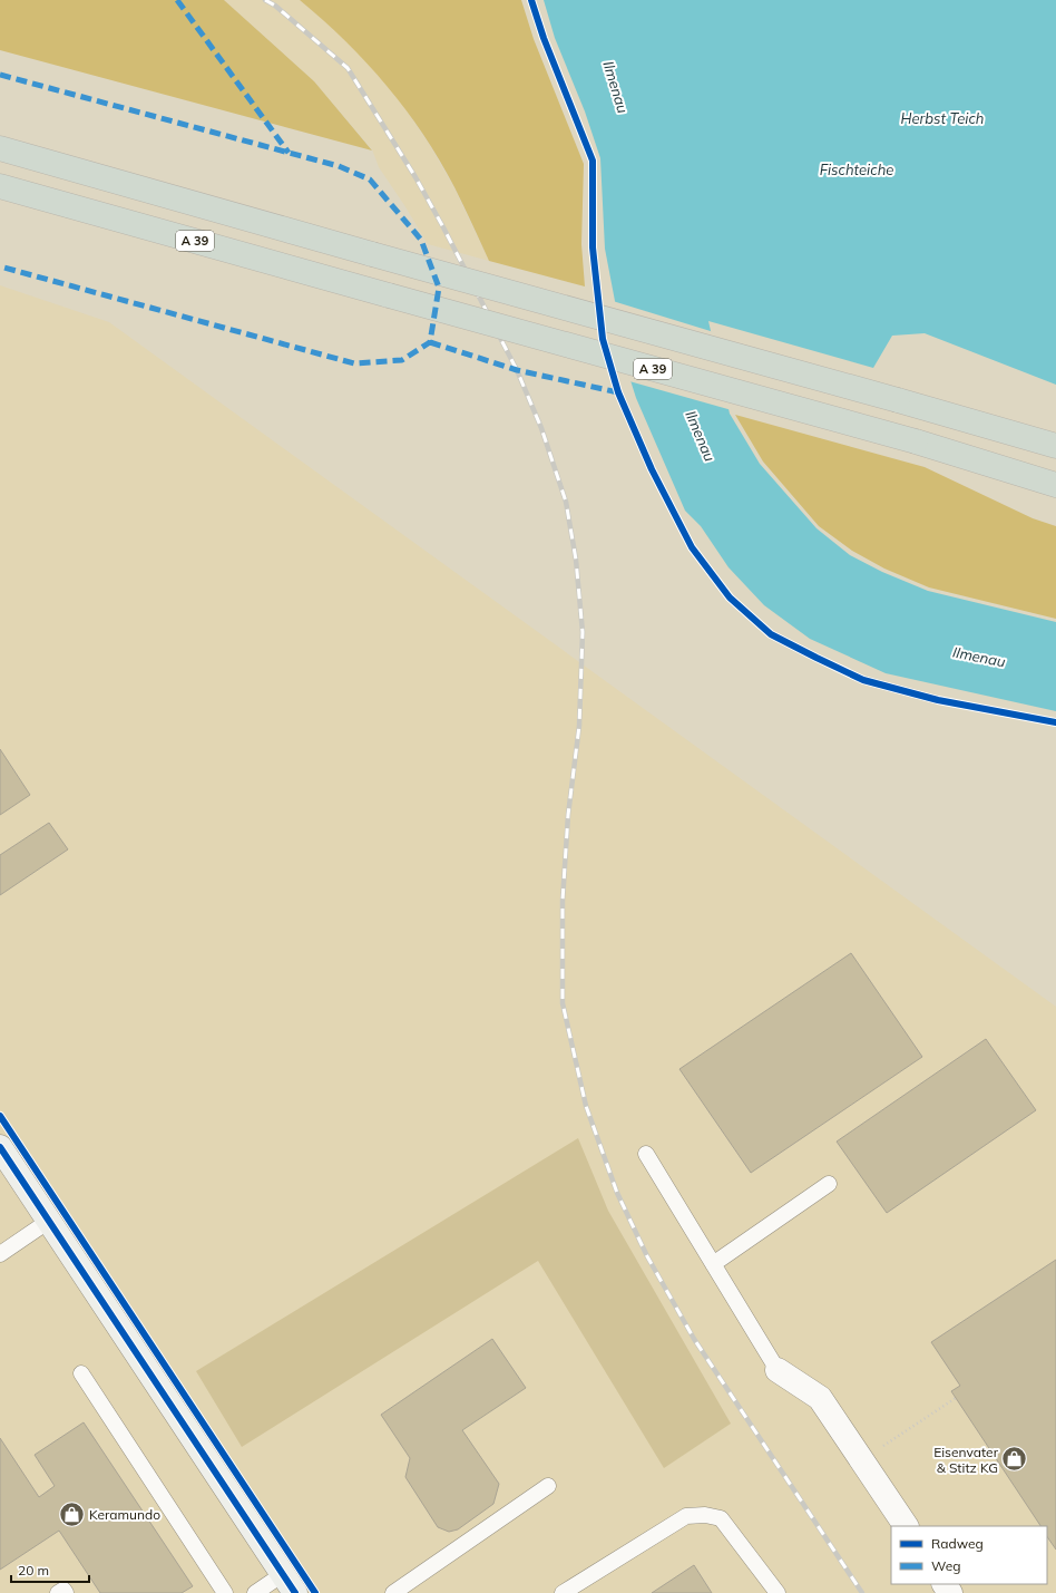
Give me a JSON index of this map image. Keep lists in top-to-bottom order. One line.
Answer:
{"streets":{"highway":["A 39"]},"water":["Ilmenau","Herbst Teich","Fischteiche"],"places":{"shop":["Eisenvater & Stitz KG","Keramundo"]},"legend":["Radweg","Weg"],"scale_bar":"20 m"}
